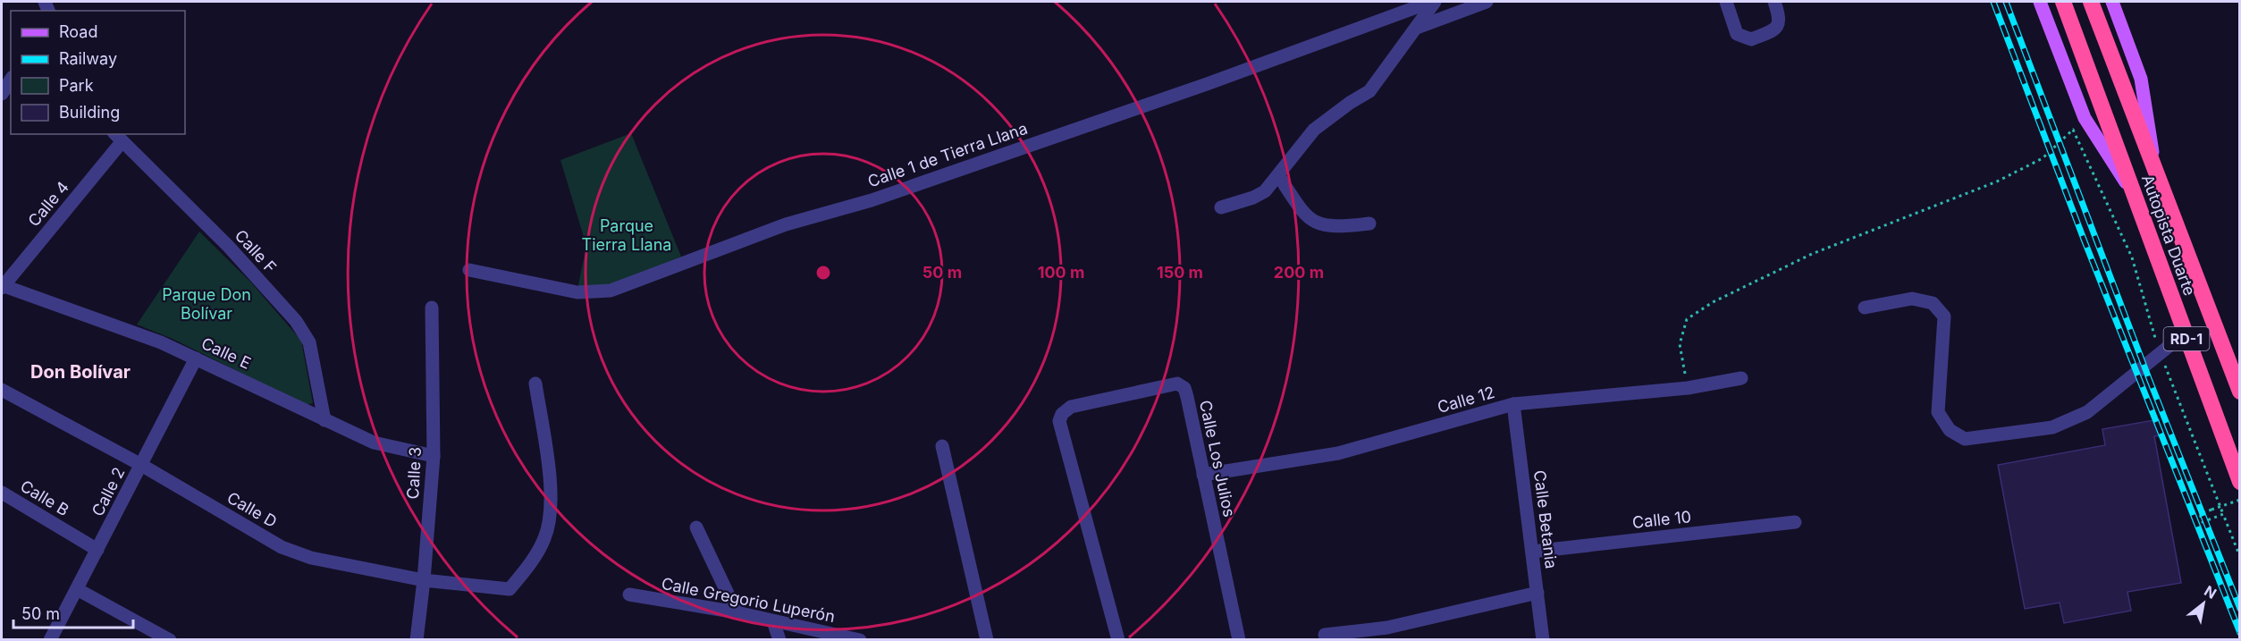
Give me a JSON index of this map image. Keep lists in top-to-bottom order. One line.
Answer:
{"streets":{"highway":["Autopista Duarte","RD-1"],"street":["Calle 1 de Tierra Llana","Calle 4","Calle F","Calle E","Calle 12","Calle Los Julios","Calle 3","Calle 2","Calle B","Calle D","Calle Betania","Calle 10","Calle Gregorio Luperón"]},"crossings":[["Calle 4","Calle F"],["Calle 4","Calle E"],["Autopista Duarte","RD-1"],["Calle F","Calle E"],["Calle E","Calle 3"],["Calle E","Calle 2"],["Calle 12","Calle Los Julios"],["Calle 12","Calle Betania"],["Calle 3","Calle D"],["Calle 2","Calle B"],["Calle 2","Calle D"],["Calle Betania","Calle 10"]],"districts":["Don Bolívar"],"parks":["Parque Tierra Llana","Parque Don Bolívar"],"legend":["Road","Railway","Park","Building"],"scale_bar":"50 m","north":"top right","rings":["50 m","100 m","150 m","200 m"]}
